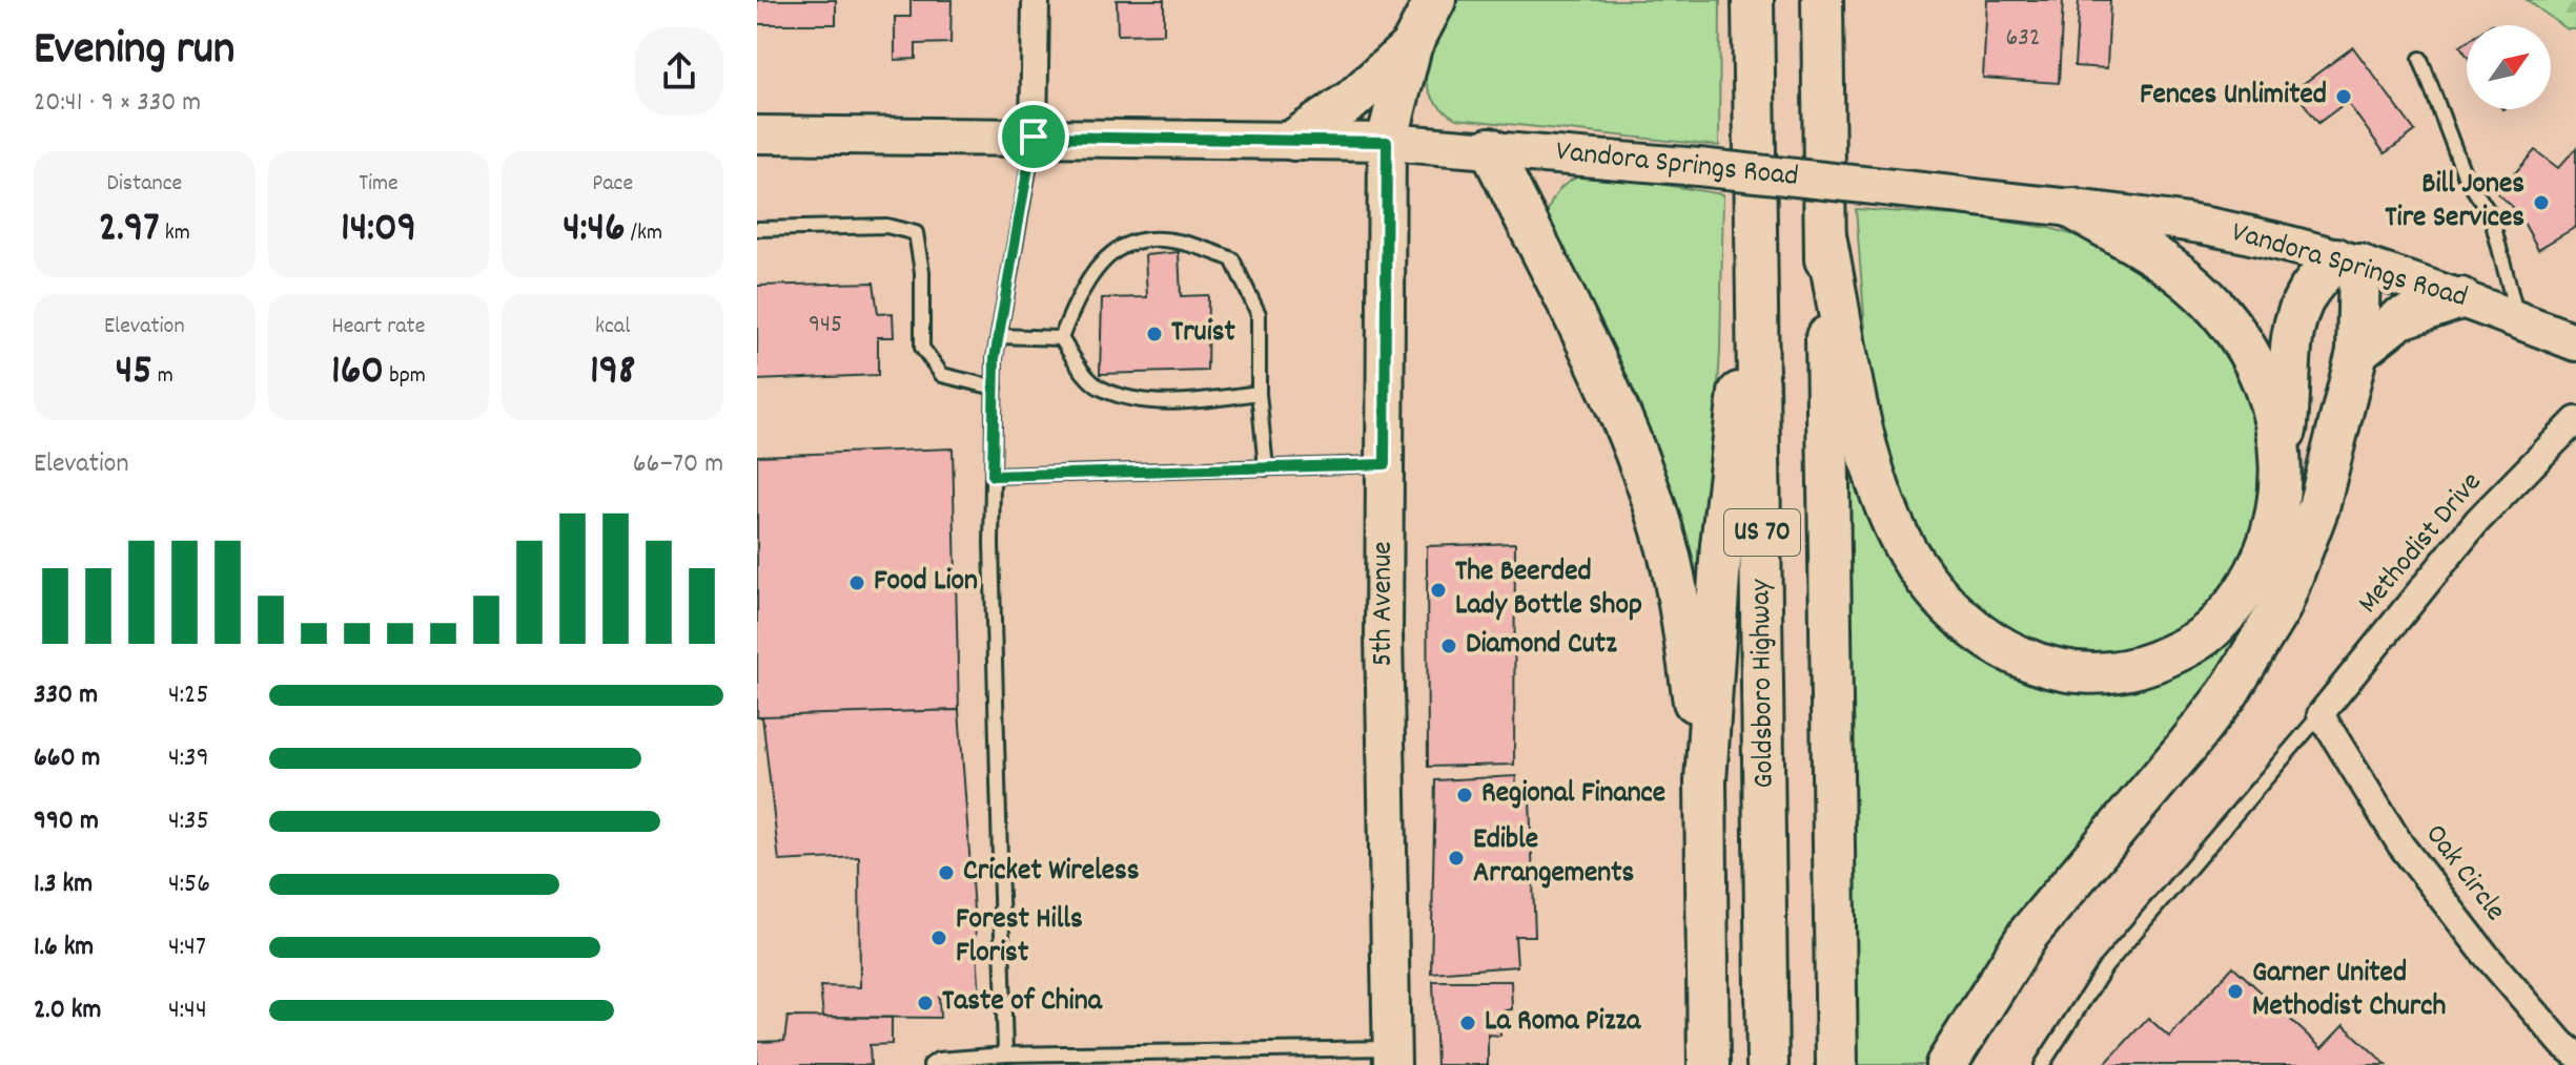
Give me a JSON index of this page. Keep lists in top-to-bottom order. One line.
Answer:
{"streets":{"main road":["US 70","Goldsboro Highway"],"street":["Vandora Springs Road","Methodist Drive","5th Avenue","Oak Circle"]},"crossings":[["Vandora Springs Road","5th Avenue"],["Methodist Drive","Oak Circle"]],"places":["Fences Unlimited","Bill Jones Tire Services","Truist","Food Lion","The Beerded Lady Bottle Shop","Diamond Cutz","Regional Finance","Edible Arrangements","Cricket Wireless","Forest Hills Florist","Garner United Methodist Church","Taste of China","La Roma Pizza"],"house_numbers":["632","945"],"north":"top right","page":{"heading":["Evening run","20:41 · 9 × 330 m"],"stats":[["Distance","2.97 km"],["Time","14:09"],["Pace","4:46 /km"],["Elevation","45 m"],["Heart rate","160 bpm"],["kcal","198"]],"chart":["Elevation","66–70 m"],"list":[{"name":"330 m","note":"4:25"},{"name":"660 m","note":"4:39"},{"name":"990 m","note":"4:35"},{"name":"1.3 km","note":"4:56"},{"name":"1.6 km","note":"4:47"},{"name":"2.0 km","note":"4:44"}]}}
